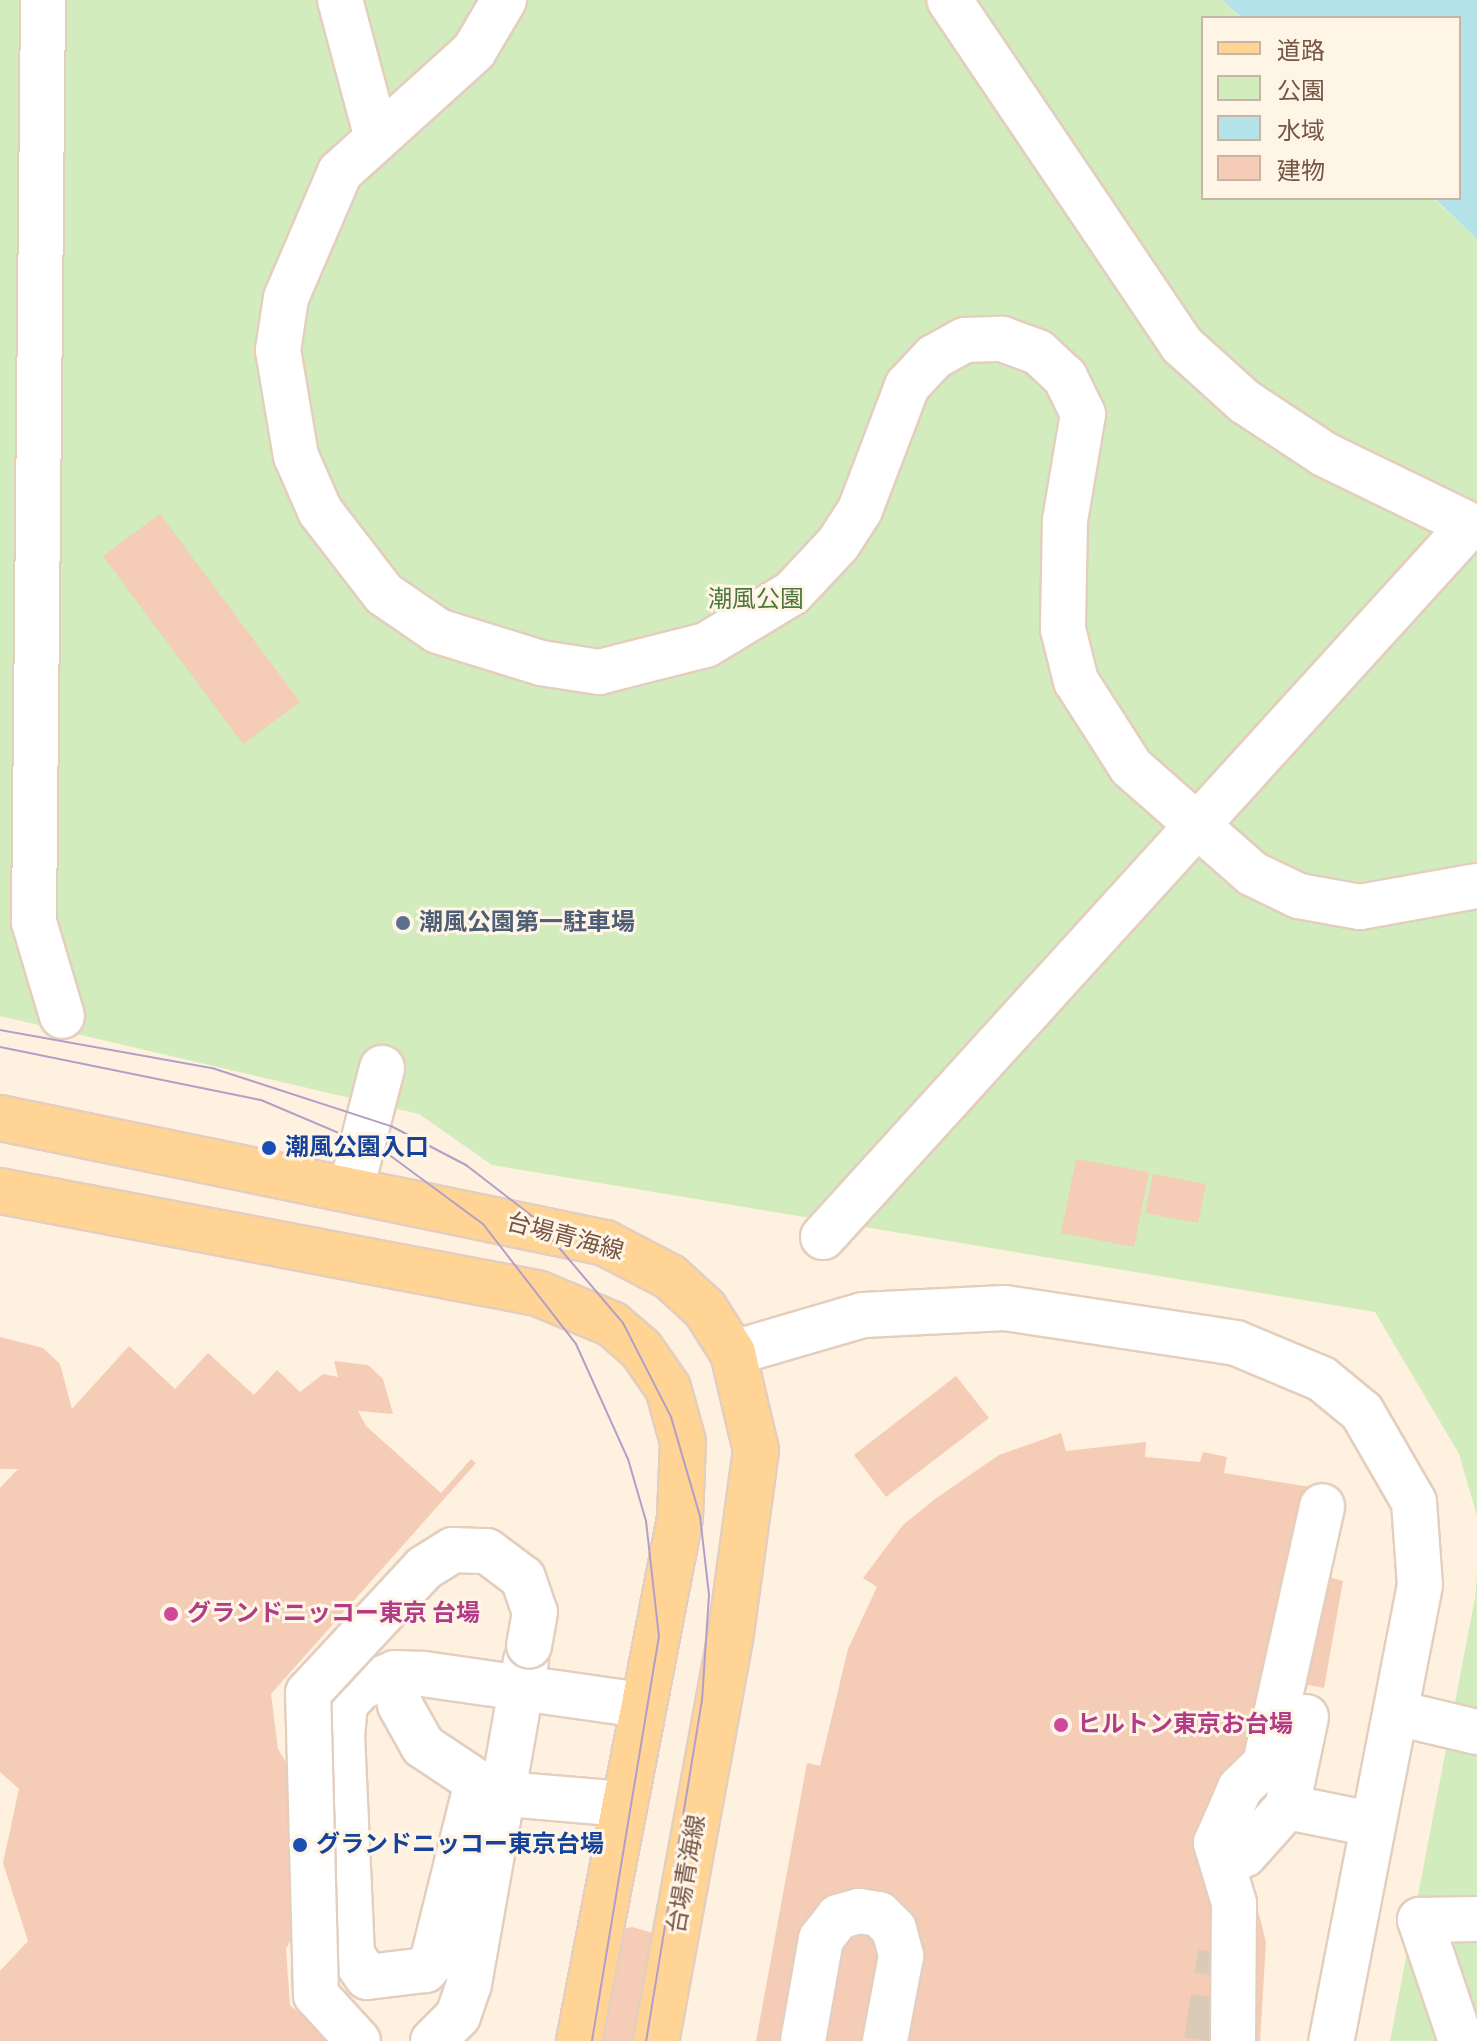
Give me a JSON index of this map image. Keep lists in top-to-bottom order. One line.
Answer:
{"streets":{"main road":["台場青海線"]},"parks":["潮風公園"],"places":["潮風公園第一駐車場","潮風公園入口","グランドニッコー東京 台場","ヒルトン東京お台場","グランドニッコー東京台場"],"legend":["道路","公園","水域","建物"]}
